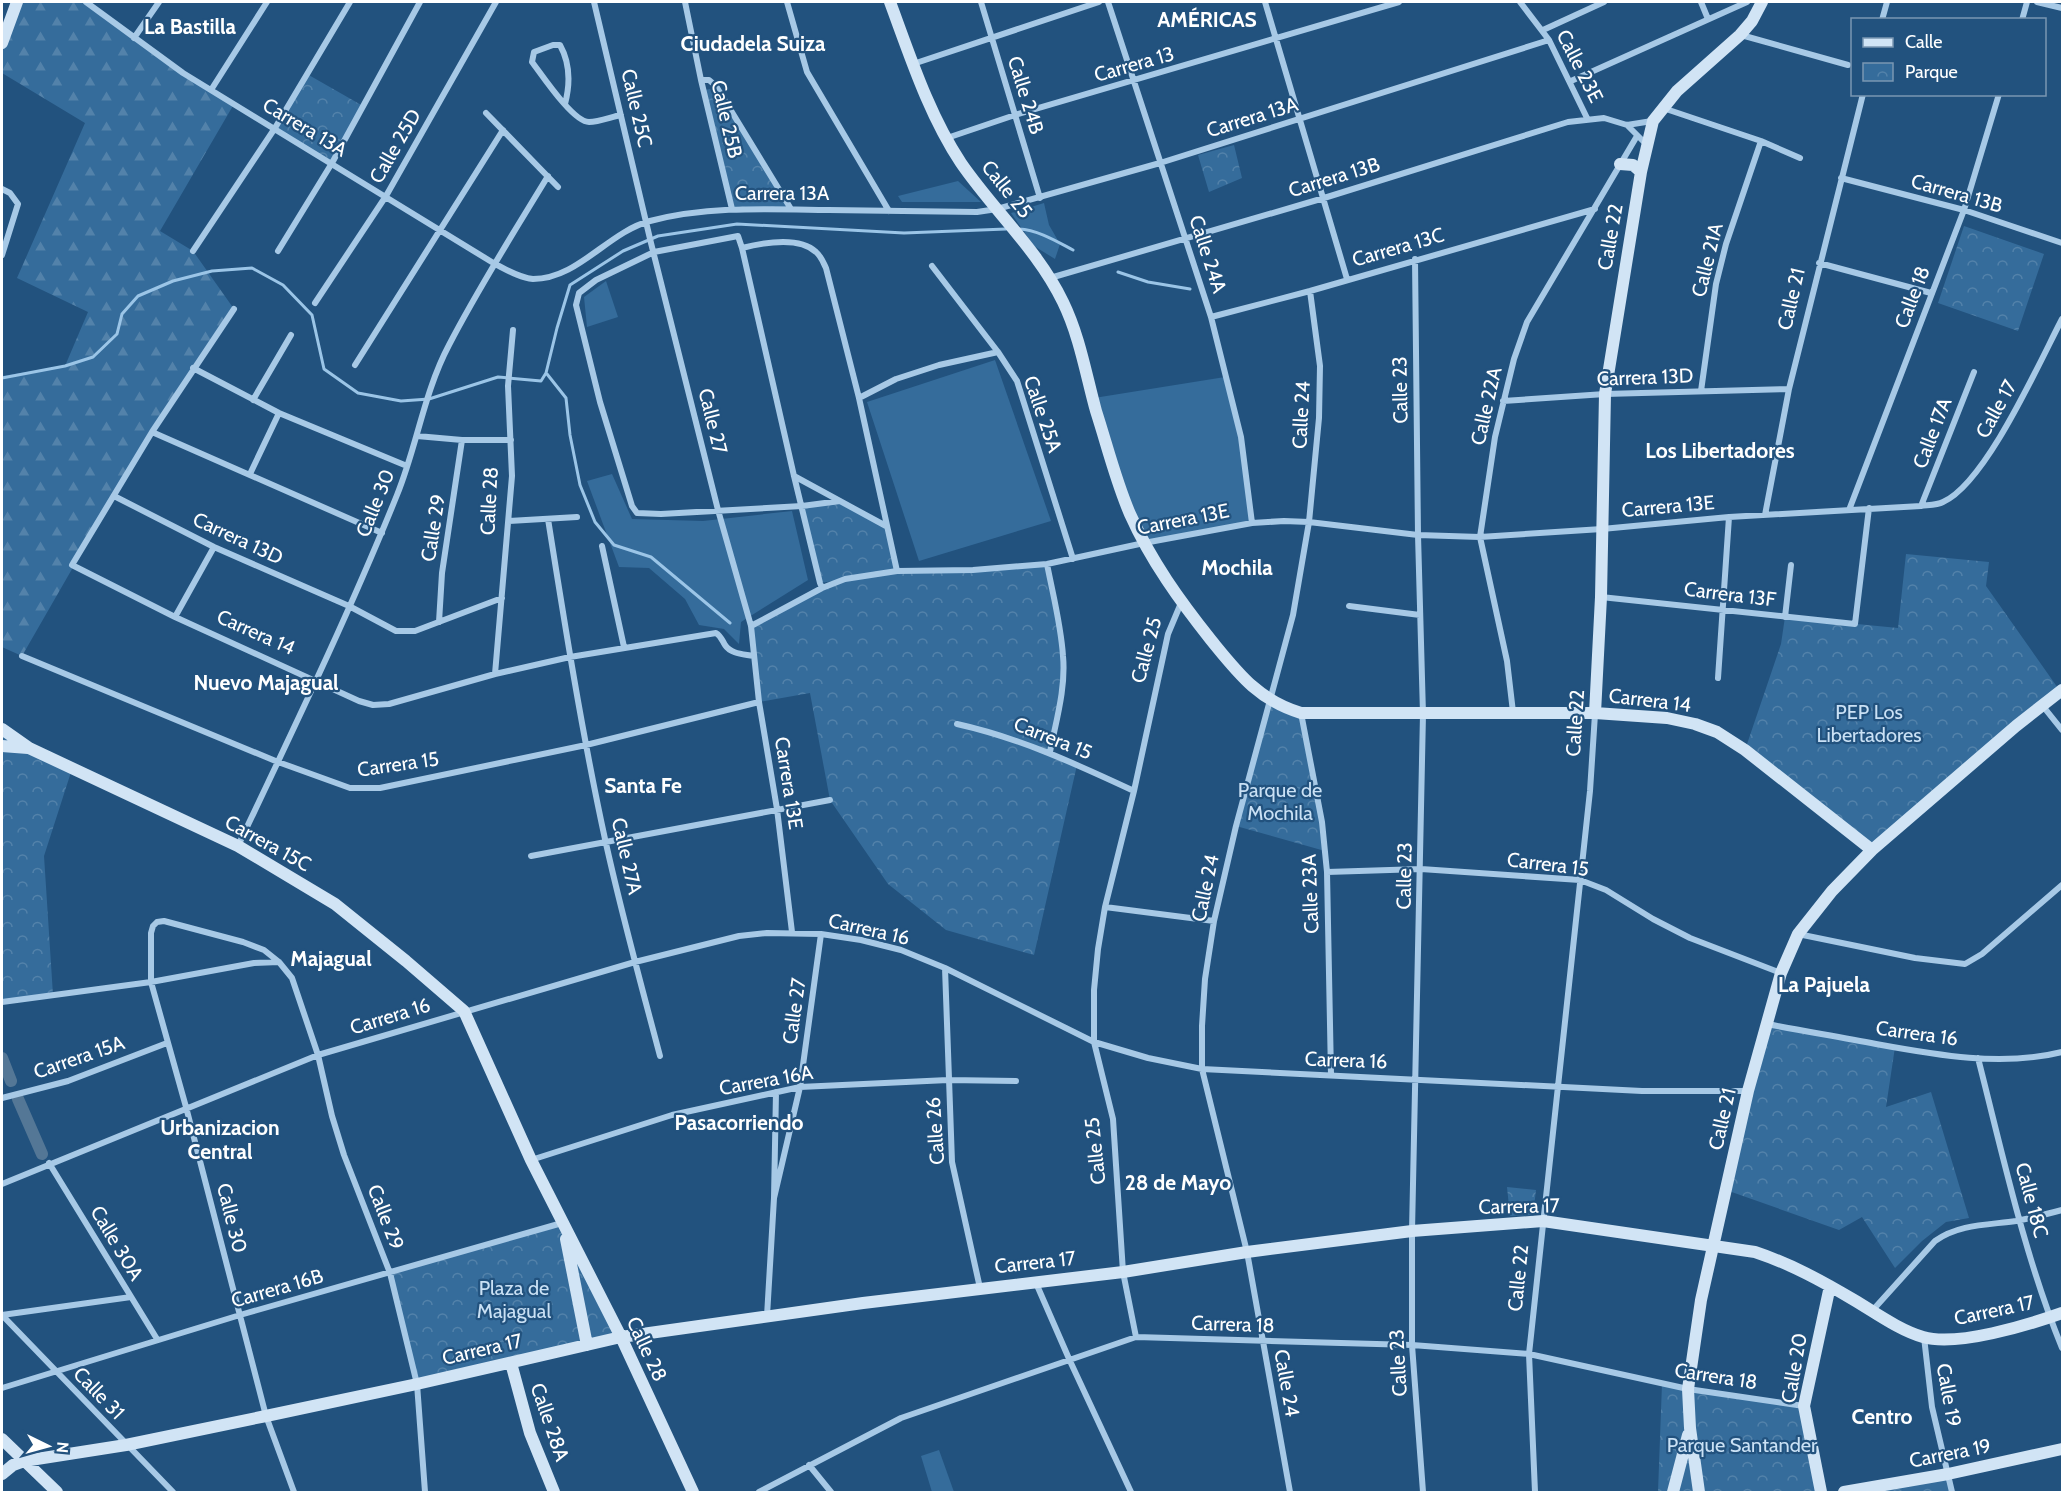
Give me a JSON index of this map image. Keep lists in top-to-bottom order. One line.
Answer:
{"streets":{"street":["Carrera 13","Calle 23E","Calle 24B","Calle 25C","Carrera 13A","Calle 25B","Calle 25D","Carrera 13B","Calle 25","Calle 22","Carrera 13C","Calle 24A","Calle 21A","Calle 18","Calle 21","Carrera 13D","Calle 23","Calle 22A","Calle 17","Calle 25A","Calle 24","Calle 27","Calle 17A","Calle 28","Calle 30","Carrera 13E","Calle 29","Carrera 13F","Carrera 14","Carrera 15","Carrera 15C","Calle 27A","Calle 23A","Carrera 16","Carrera 15A","Carrera 16A","Calle 26","Calle 18C","Carrera 17","Calle 30A","Carrera 16B","Carrera 18","Calle 20","Calle 31","Calle 19","Calle 28A","Carrera 19"]},"crossings":[["Carrera 13","Calle 24B"],["Carrera 13","Calle 25"],["Carrera 13","Calle 24A"],["Calle 23E","Carrera 13A"],["Calle 23E","Carrera 13B"],["Calle 24B","Carrera 13A"],["Calle 25C","Carrera 13A"],["Calle 25C","Calle 27"],["Carrera 13A","Calle 25B"],["Carrera 13A","Calle 25D"],["Carrera 13A","Calle 25"],["Carrera 13A","Calle 24A"],["Carrera 13A","Calle 27"],["Carrera 13A","Calle 30"],["Carrera 13B","Calle 25"],["Carrera 13B","Calle 22"],["Carrera 13B","Calle 24A"],["Carrera 13B","Calle 18"],["Carrera 13B","Calle 21"],["Calle 25","Carrera 13E"],["Calle 25","Carrera 14"],["Calle 25","Carrera 15"],["Calle 25","Carrera 16"],["Calle 25","Carrera 17"],["Calle 25","Carrera 18"],["Calle 22","Carrera 13D"],["Calle 22","Carrera 13E"],["Calle 22","Carrera 13F"],["Calle 22","Carrera 14"],["Calle 22","Carrera 15"],["Calle 22","Carrera 16"],["Calle 22","Carrera 17"],["Calle 22","Carrera 18"],["Carrera 13C","Calle 24A"],["Carrera 13C","Calle 23"],["Carrera 13C","Calle 22A"],["Carrera 13C","Calle 24"],["Calle 24A","Carrera 13E"],["Calle 21A","Carrera 13D"],["Calle 18","Carrera 13E"],["Calle 21","Carrera 13D"],["Calle 21","Carrera 13E"],["Calle 21","Carrera 14"],["Calle 21","Carrera 15"],["Calle 21","Carrera 16"],["Calle 21","Carrera 17"],["Calle 21","Carrera 18"],["Carrera 13D","Calle 22A"],["Carrera 13D","Calle 28"],["Carrera 13D","Calle 30"],["Carrera 13D","Calle 29"],["Carrera 13D","Carrera 14"],["Calle 23","Carrera 13E"],["Calle 23","Carrera 14"],["Calle 23","Carrera 15"],["Calle 23","Carrera 16"],["Calle 23","Carrera 17"],["Calle 23","Carrera 18"],["Calle 22A","Carrera 13E"],["Calle 22A","Carrera 14"],["Calle 17","Carrera 13E"],["Calle 25A","Carrera 13E"],["Calle 24","Carrera 13E"],["Calle 24","Carrera 14"],["Calle 24","Carrera 16"],["Calle 24","Carrera 17"],["Calle 24","Carrera 18"],["Calle 27","Carrera 13E"],["Calle 27","Carrera 16"],["Calle 27","Carrera 16A"],["Calle 27","Carrera 17"],["Calle 17A","Carrera 13E"],["Calle 28","Carrera 14"],["Calle 28","Carrera 15C"],["Calle 28","Carrera 16"],["Calle 28","Carrera 16A"],["Calle 28","Carrera 17"],["Calle 28","Carrera 16B"],["Calle 30","Calle 29"],["Calle 30","Carrera 14"],["Calle 30","Carrera 15"],["Calle 30","Carrera 15C"],["Calle 30","Carrera 16"],["Calle 30","Carrera 15A"],["Calle 30","Carrera 17"],["Calle 30","Carrera 16B"],["Carrera 13E","Carrera 13F"],["Carrera 13E","Carrera 14"],["Carrera 13E","Carrera 15"],["Carrera 13E","Carrera 16"],["Calle 29","Carrera 16"],["Calle 29","Carrera 17"],["Calle 29","Carrera 16B"],["Carrera 14","Calle 27A"],["Carrera 14","Calle 23A"],["Carrera 15","Calle 27A"],["Carrera 15","Calle 23A"],["Carrera 15C","Carrera 16"],["Calle 27A","Carrera 16"],["Calle 23A","Carrera 16"],["Carrera 16","Calle 26"],["Carrera 16","Calle 18C"],["Carrera 16","Calle 30A"],["Carrera 16A","Calle 26"],["Calle 26","Carrera 17"],["Calle 18C","Carrera 17"],["Carrera 17","Calle 20"],["Carrera 17","Calle 31"],["Carrera 17","Calle 19"],["Carrera 17","Calle 28A"],["Calle 30A","Carrera 16B"],["Carrera 16B","Calle 31"],["Carrera 18","Calle 20"],["Calle 19","Carrera 19"]],"districts":["AMÉRICAS","La Bastilla","Ciudadela Suiza","Los Libertadores","Mochila","Nuevo Majagual","Santa Fe","Majagual","La Pajuela","Pasacorriendo","Urbanizacion Central","28 de Mayo","Centro"],"parks":["PEP Los Libertadores","Parque de Mochila","Plaza de Majagual","Parque Santander"],"legend":["Calle","Parque"],"north":"right"}
